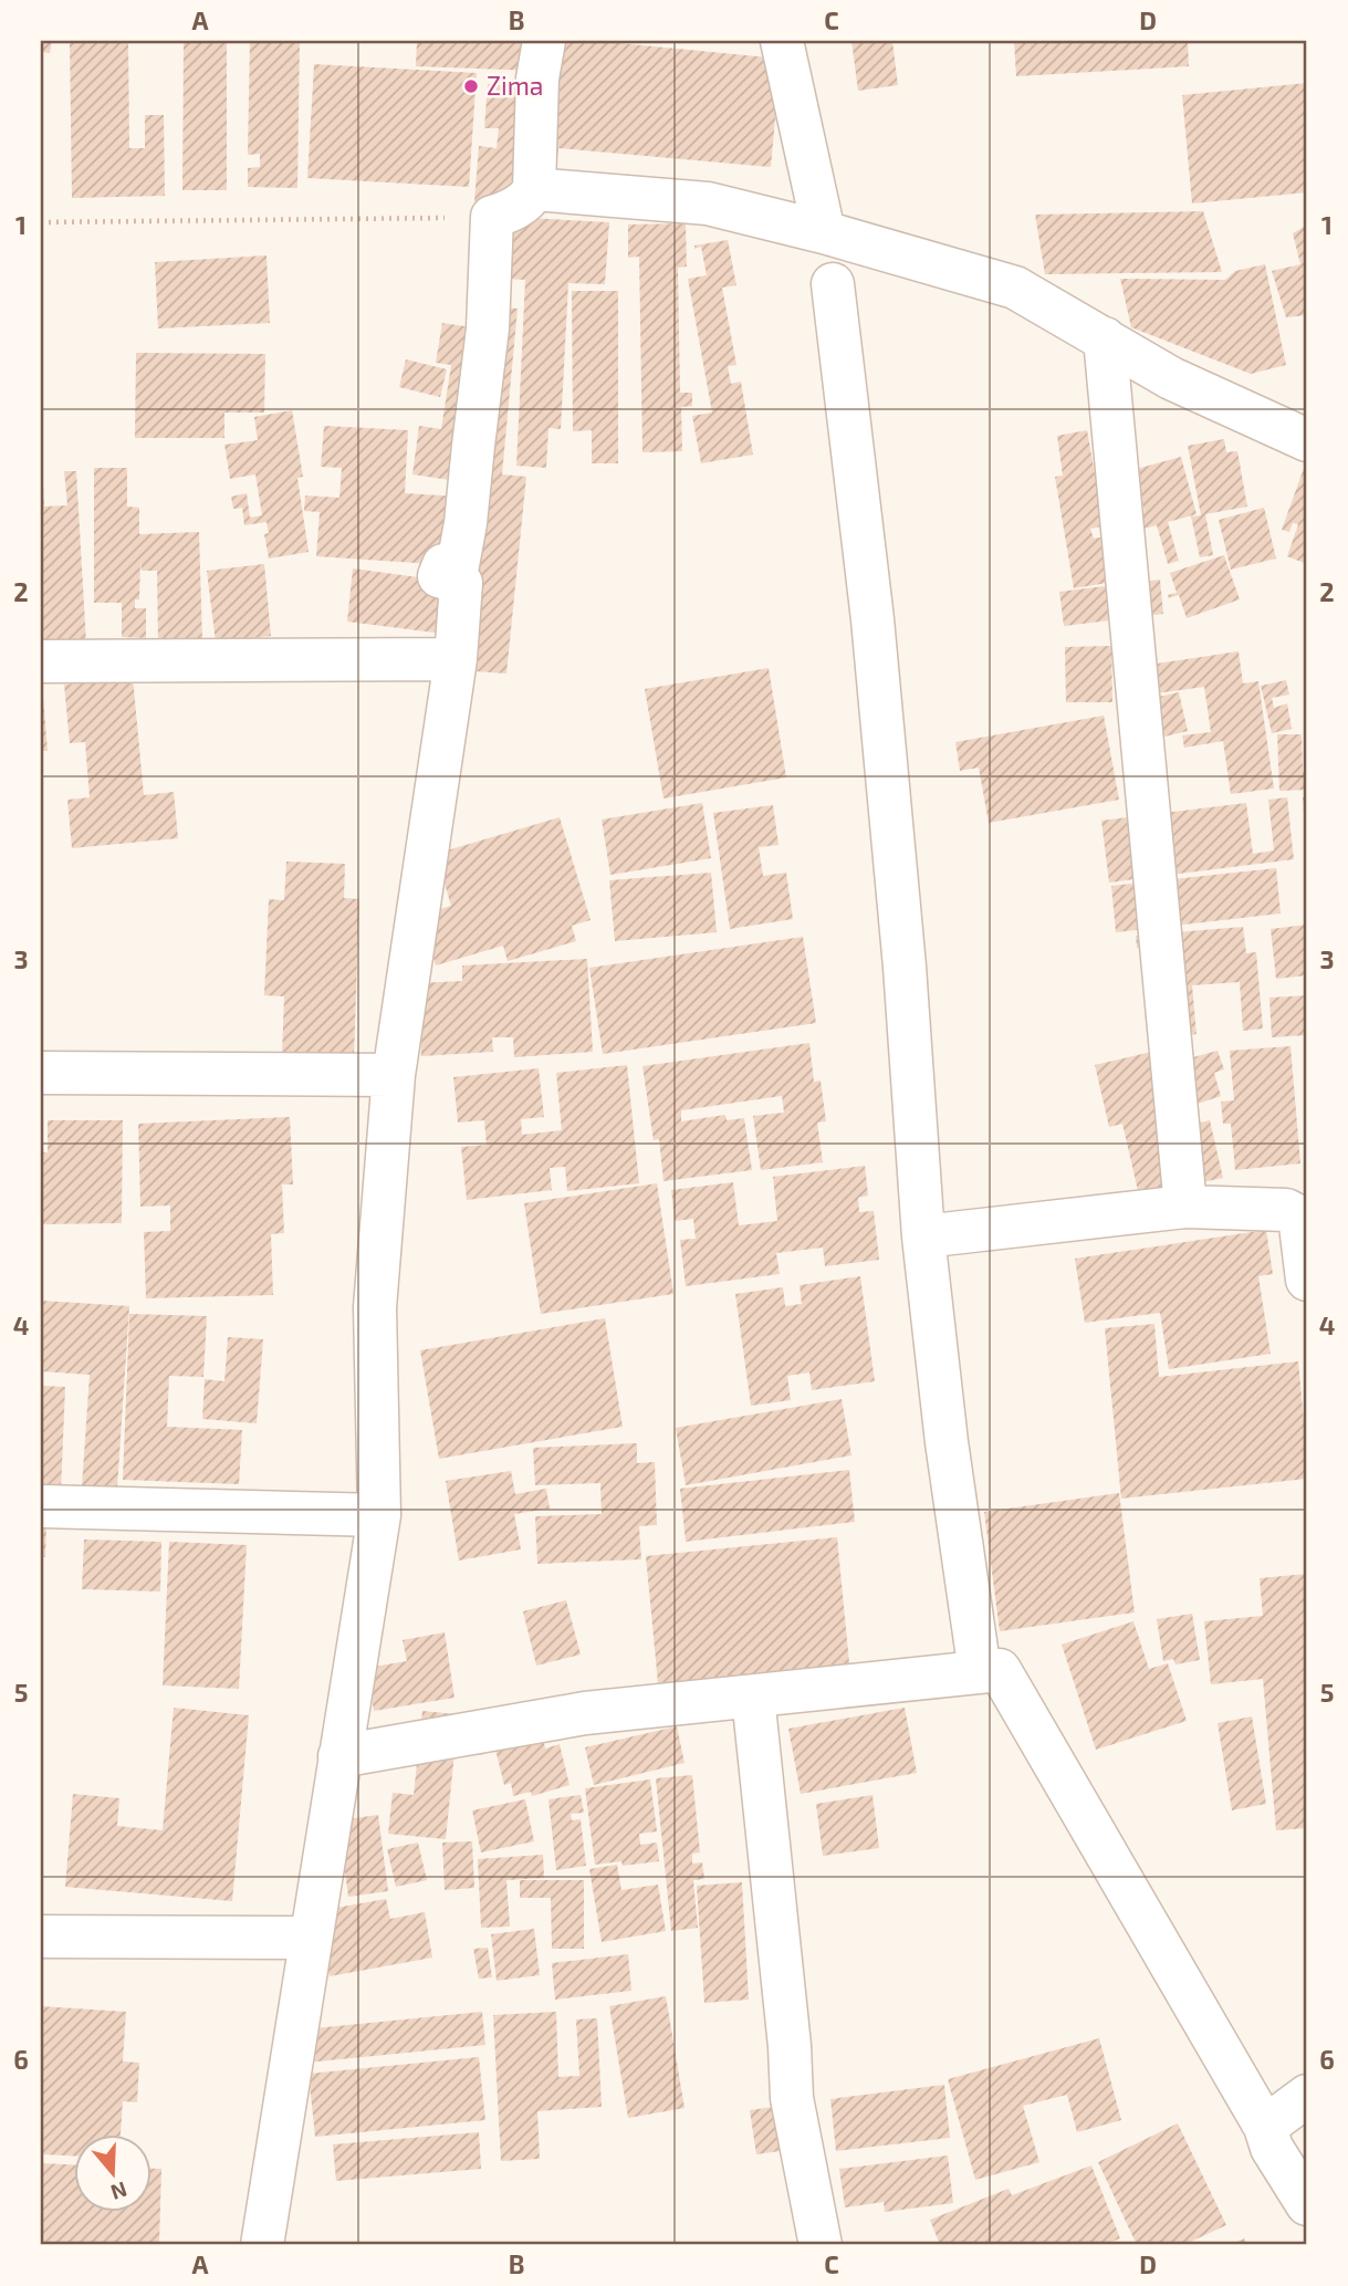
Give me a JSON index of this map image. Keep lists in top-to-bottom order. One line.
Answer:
{"places":["Zima"],"north":"bottom","grid":{"columns":["A","B","C","D"],"rows":["1","2","3","4","5","6"]}}
